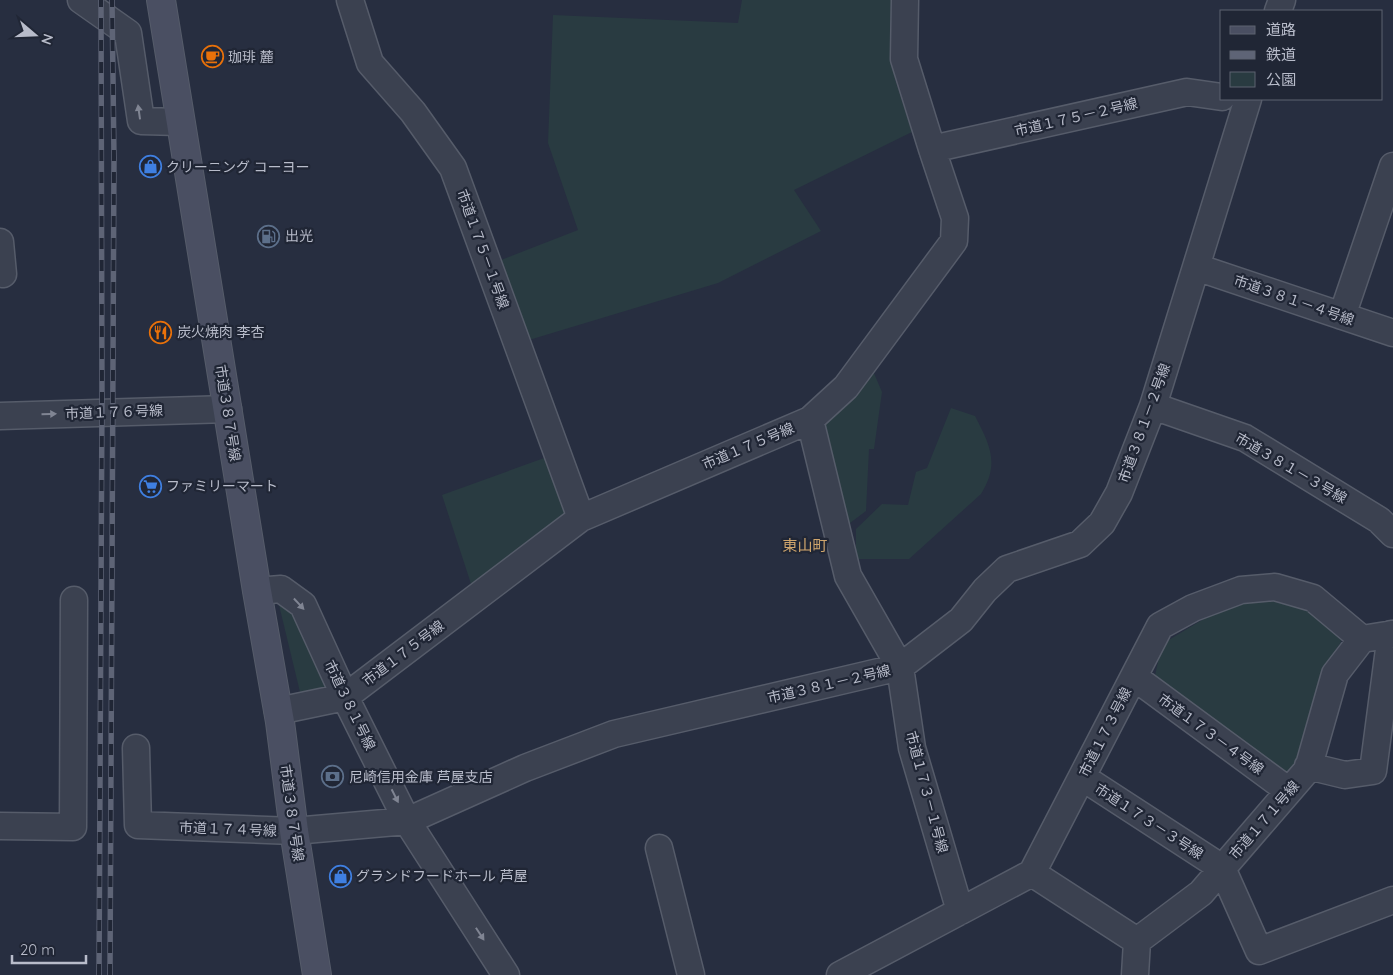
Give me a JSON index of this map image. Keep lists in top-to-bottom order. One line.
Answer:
{"streets":{"street":["市道１７５－２号線","市道１７５－１号線","市道３８１－４号線","市道１７６号線","市道３８７号線","市道３８１－２号線","市道１７５号線","市道３８１－３号線","市道３８１号線","市道１７３号線","市道１７３－４号線","市道１７３－１号線","市道１７１号線","市道１７３－３号線","市道１７４号線"]},"crossings":[["市道１７５－２号線","市道１７５号線"],["市道１７５－１号線","市道１７５号線"],["市道３８１－４号線","市道３８１－２号線"],["市道１７６号線","市道３８７号線"],["市道３８７号線","市道１７５号線"],["市道３８７号線","市道３８１号線"],["市道３８７号線","市道１７４号線"],["市道３８１－２号線","市道３８１－３号線"],["市道３８１－２号線","市道３８１号線"],["市道３８１－２号線","市道１７３－１号線"],["市道３８１－２号線","市道１７４号線"],["市道１７５号線","市道３８１号線"],["市道１７５号線","市道１７３－１号線"],["市道３８１号線","市道１７４号線"],["市道１７３号線","市道１７３－４号線"],["市道１７３号線","市道１７１号線"],["市道１７３号線","市道１７３－３号線"],["市道１７３－４号線","市道１７１号線"],["市道１７１号線","市道１７３－３号線"]],"one_way":["市道１７６号線","市道３８１号線"],"districts":["東山町"],"places":{"cafe":["珈琲 麓"],"shop":["クリーニング コーヨー","グランドフードホール 芦屋"],"fuel station":["出光"],"restaurant":["炭火焼肉 李杏"],"supermarket":["ファミリーマート"],"bank":["尼崎信用金庫 芦屋支店"]},"legend":["道路","鉄道","公園"],"scale_bar":"20 m","north":"right"}
